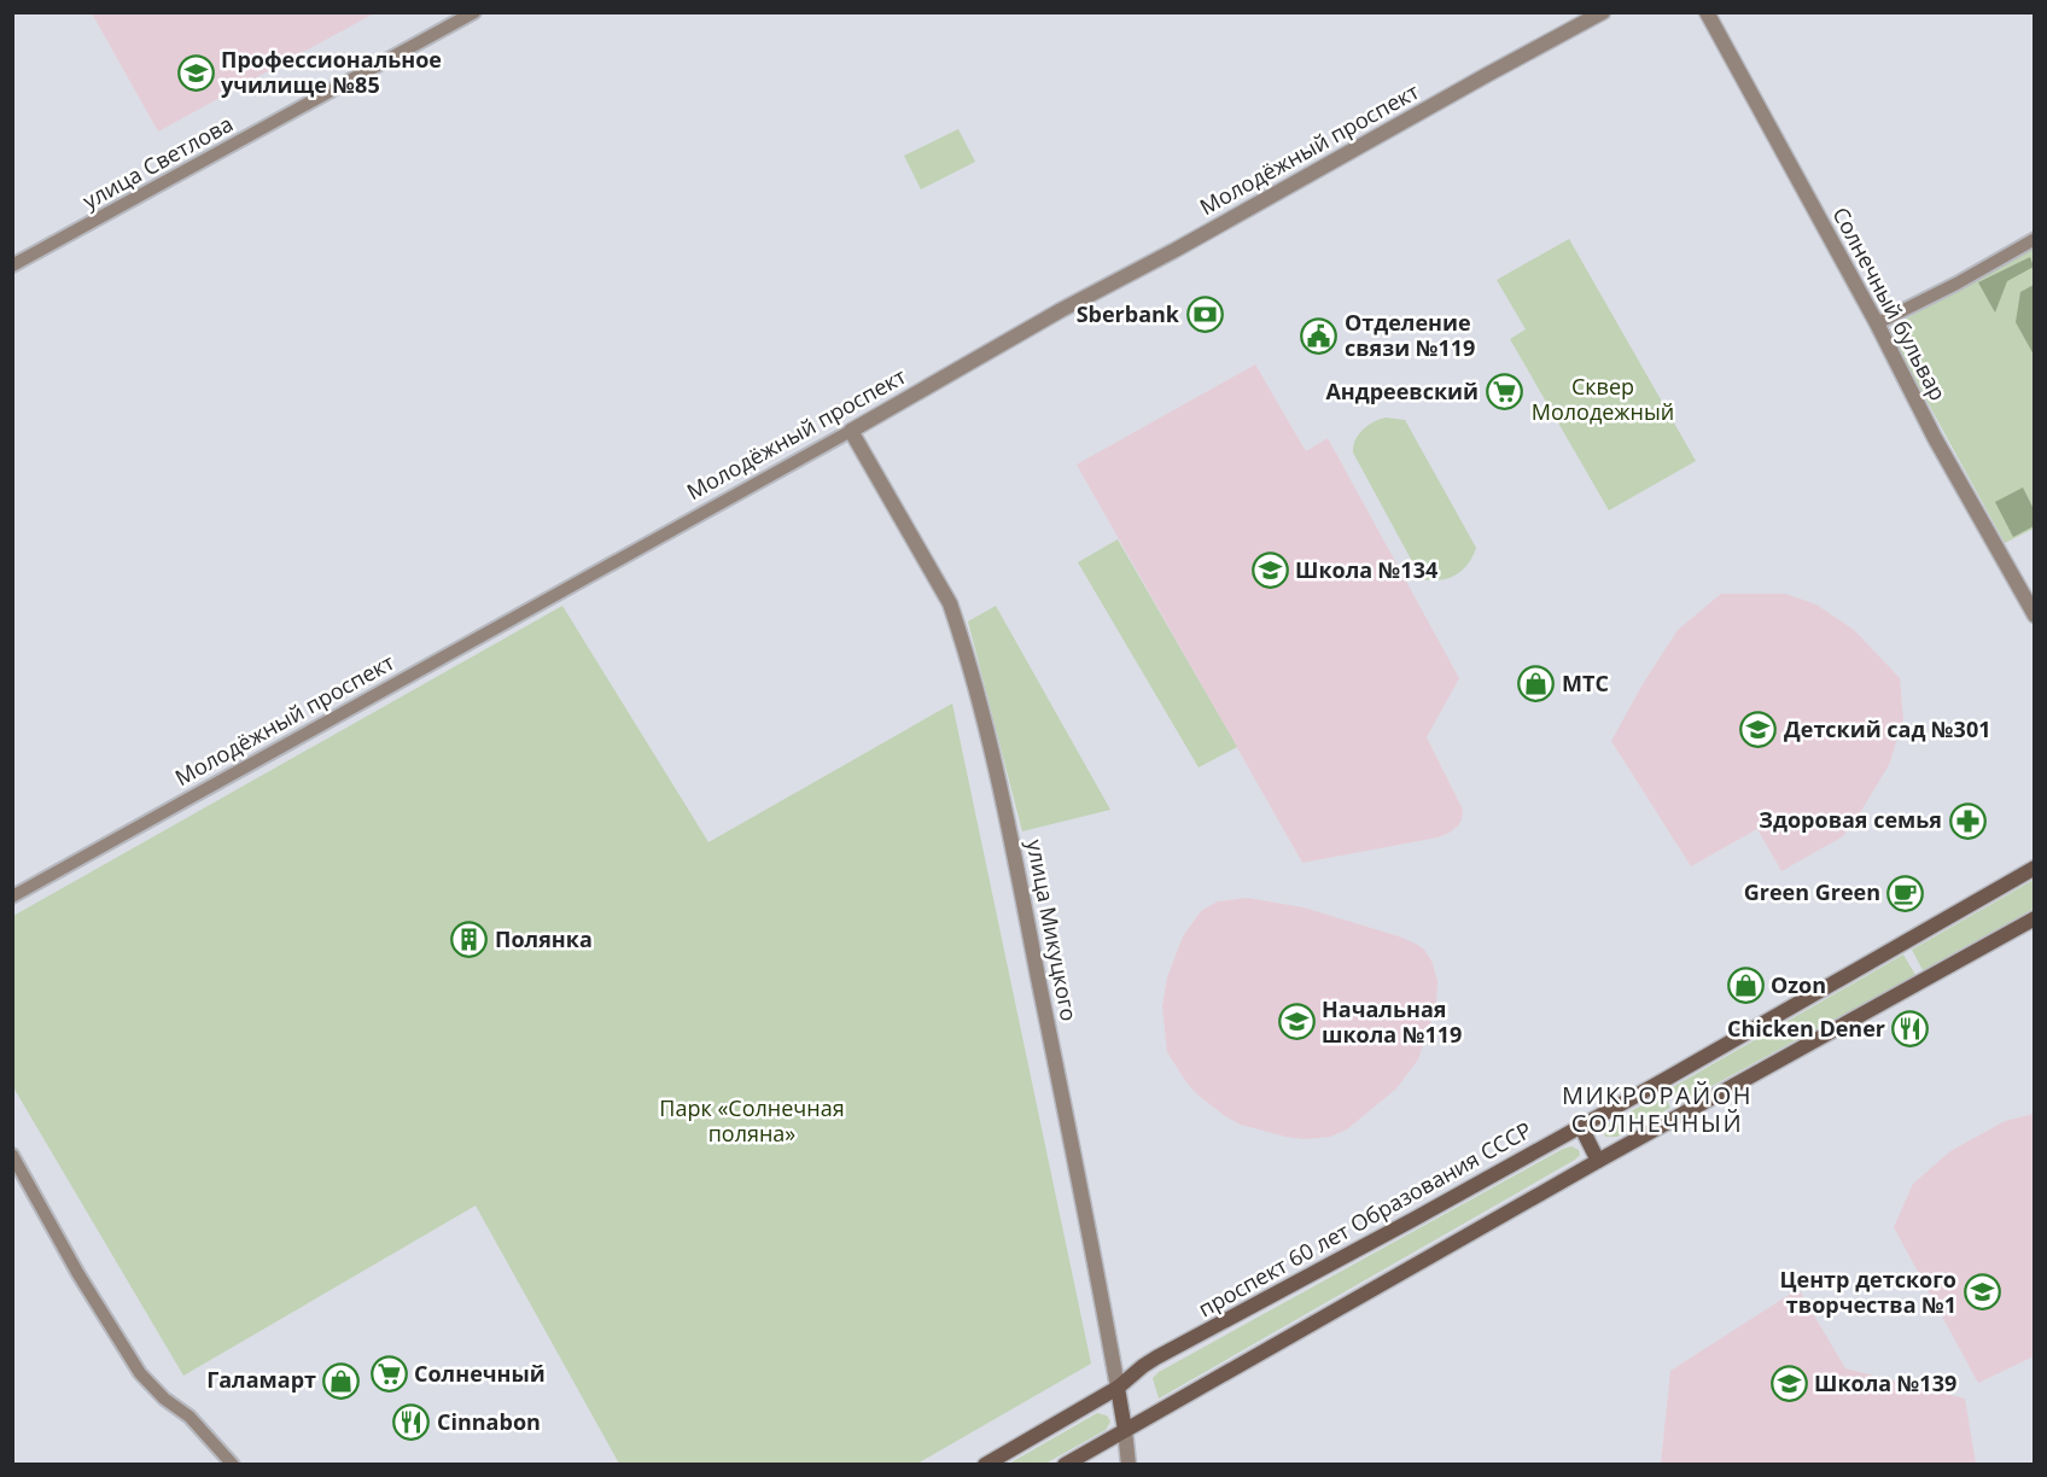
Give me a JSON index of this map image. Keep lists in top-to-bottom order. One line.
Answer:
{"streets":{"main road":["улица Микуцкого","проспект 60 лет Образования СССР"],"street":["Молодёжный проспект","улица Светлова","Солнечный бульвар"]},"crossings":[["Молодёжный проспект","улица Микуцкого"],["улица Микуцкого","проспект 60 лет Образования СССР"]],"districts":["МИКРОРАЙОН СОЛНЕЧНЫЙ"],"parks":["Сквер Молодежный","Парк «Солнечная поляна»"],"places":{"school or university":["Профессиональное училище №85","Школа №134","Детский сад №301","Начальная школа №119","Центр детского творчества №1","Школа №139"],"bank":["Sberbank"],"public building":["Отделение связи №119"],"supermarket":["Андреевский","Солнечный"],"shop":["МТС","Ozon","Галамарт"],"pharmacy":["Здоровая семья"],"cafe":["Green Green"],"building":["Полянка"],"restaurant":["Chicken Dener","Cinnabon"]}}
